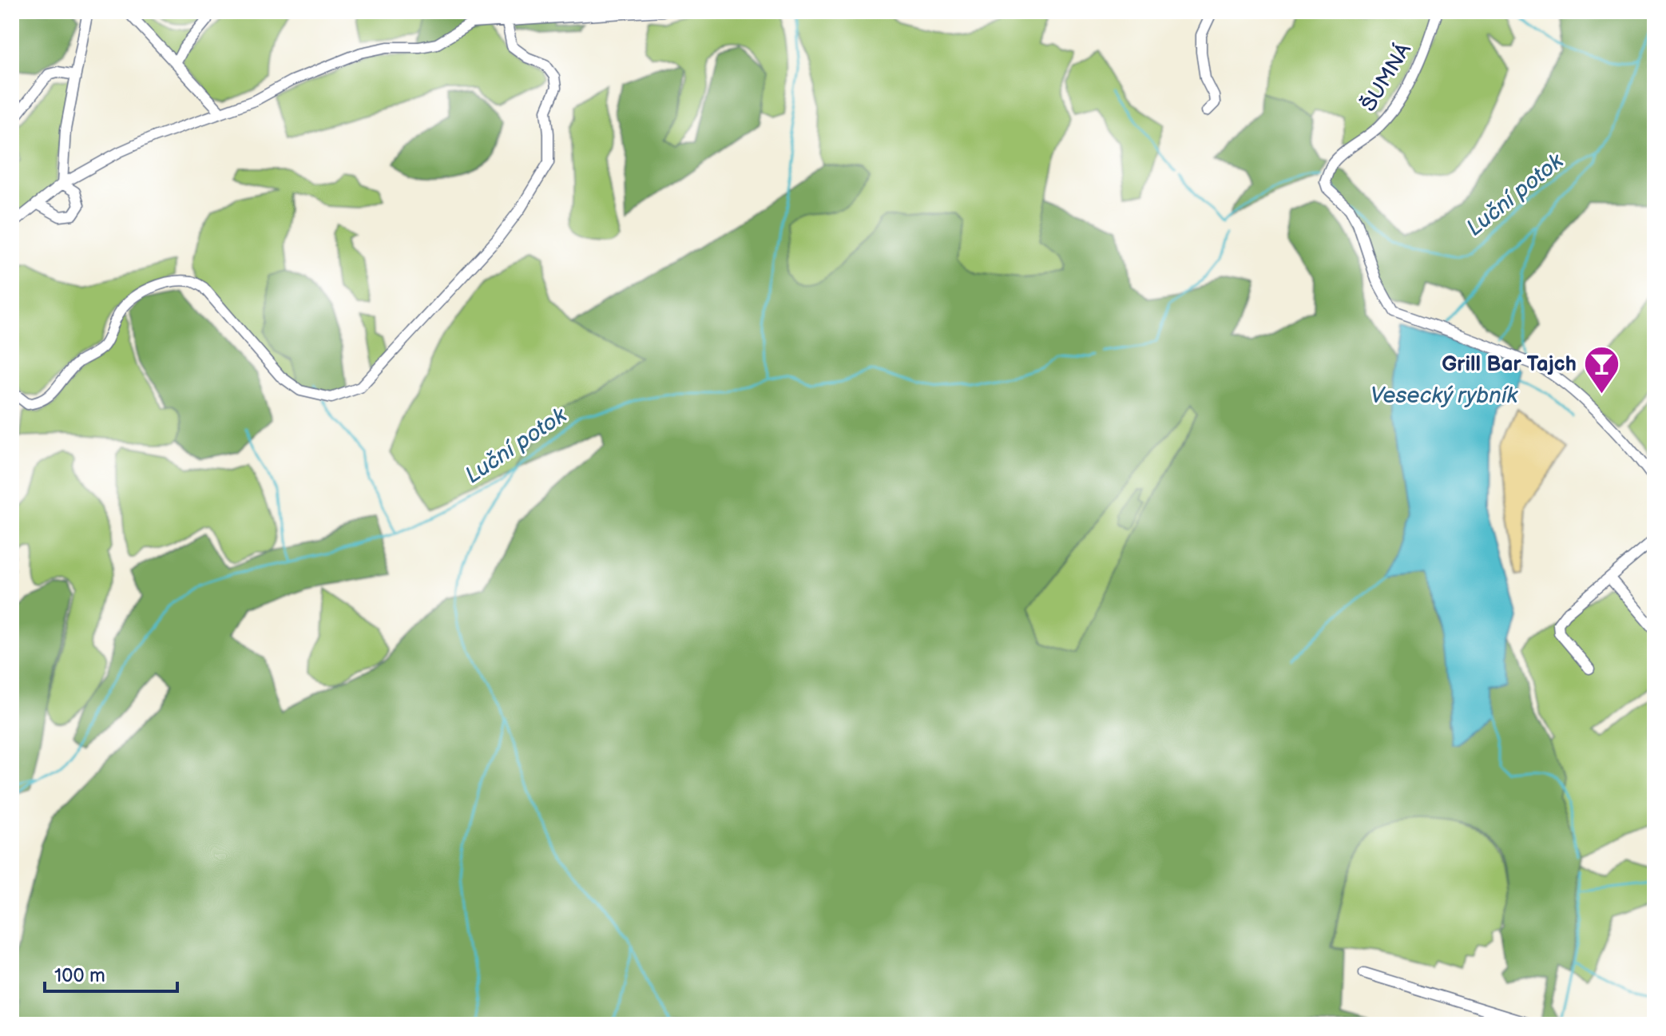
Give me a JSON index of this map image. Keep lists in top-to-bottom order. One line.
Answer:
{"streets":{"street":["ŠUMNÁ"]},"water":["Luční potok","Vesecký rybník"],"places":{"bar":["Grill Bar Tajch"]},"scale_bar":"100 m"}
